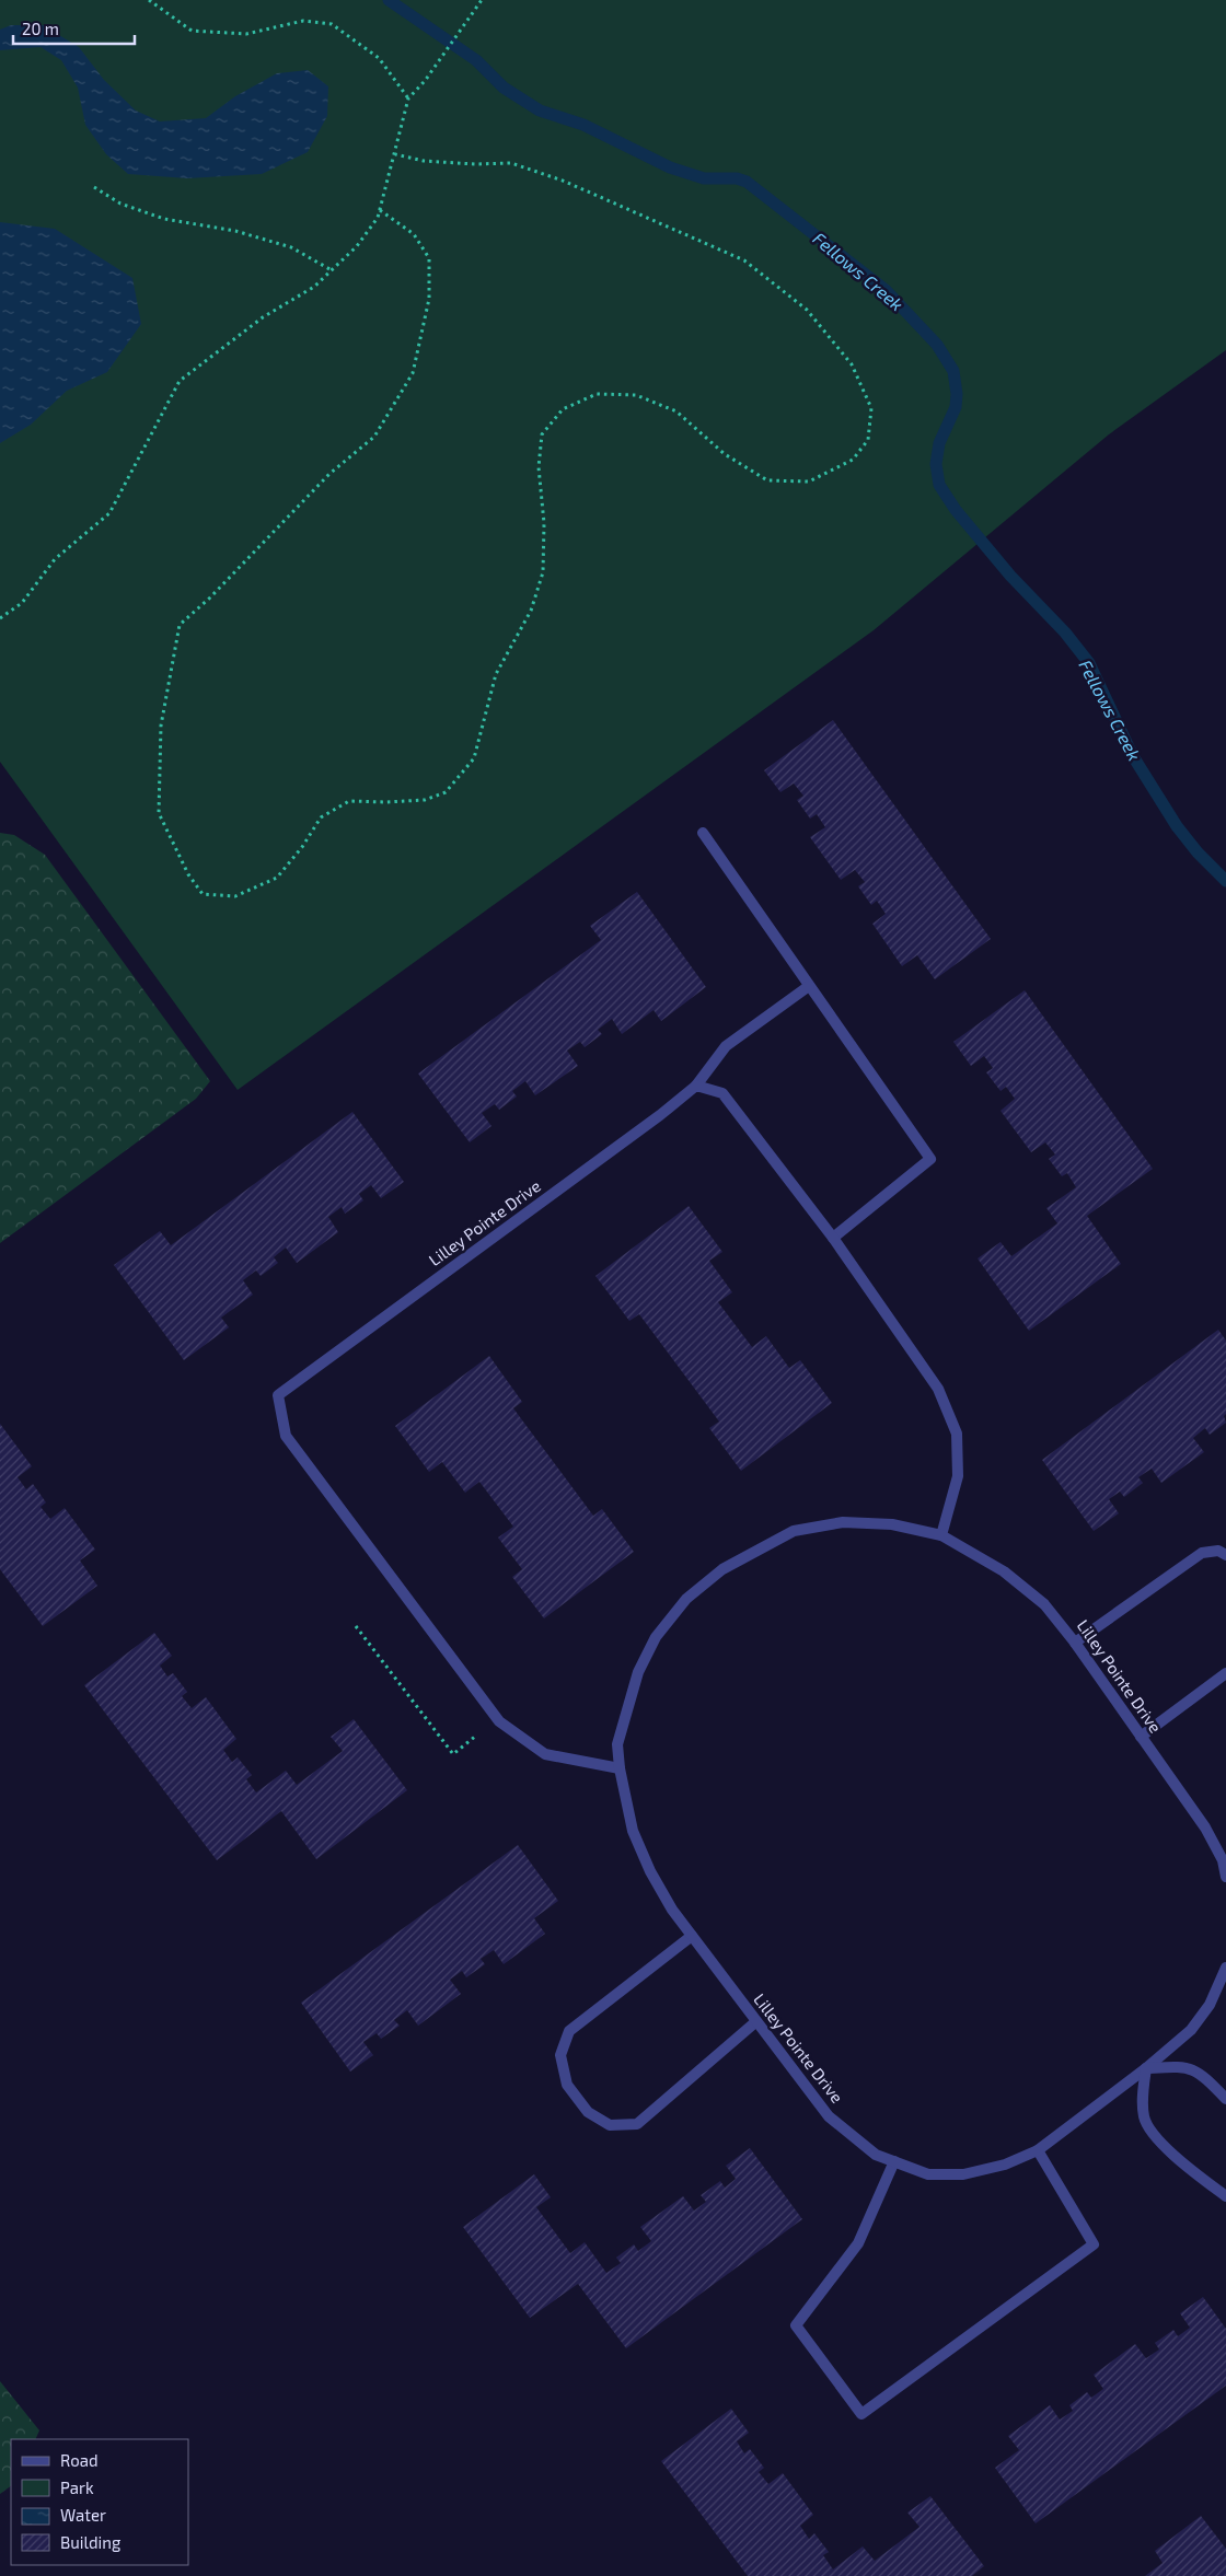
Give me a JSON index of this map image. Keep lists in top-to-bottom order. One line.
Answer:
{"streets":{"street":["Lilley Pointe Drive"]},"water":["Fellows Creek"],"legend":["Road","Park","Water","Building"],"scale_bar":"20 m"}
